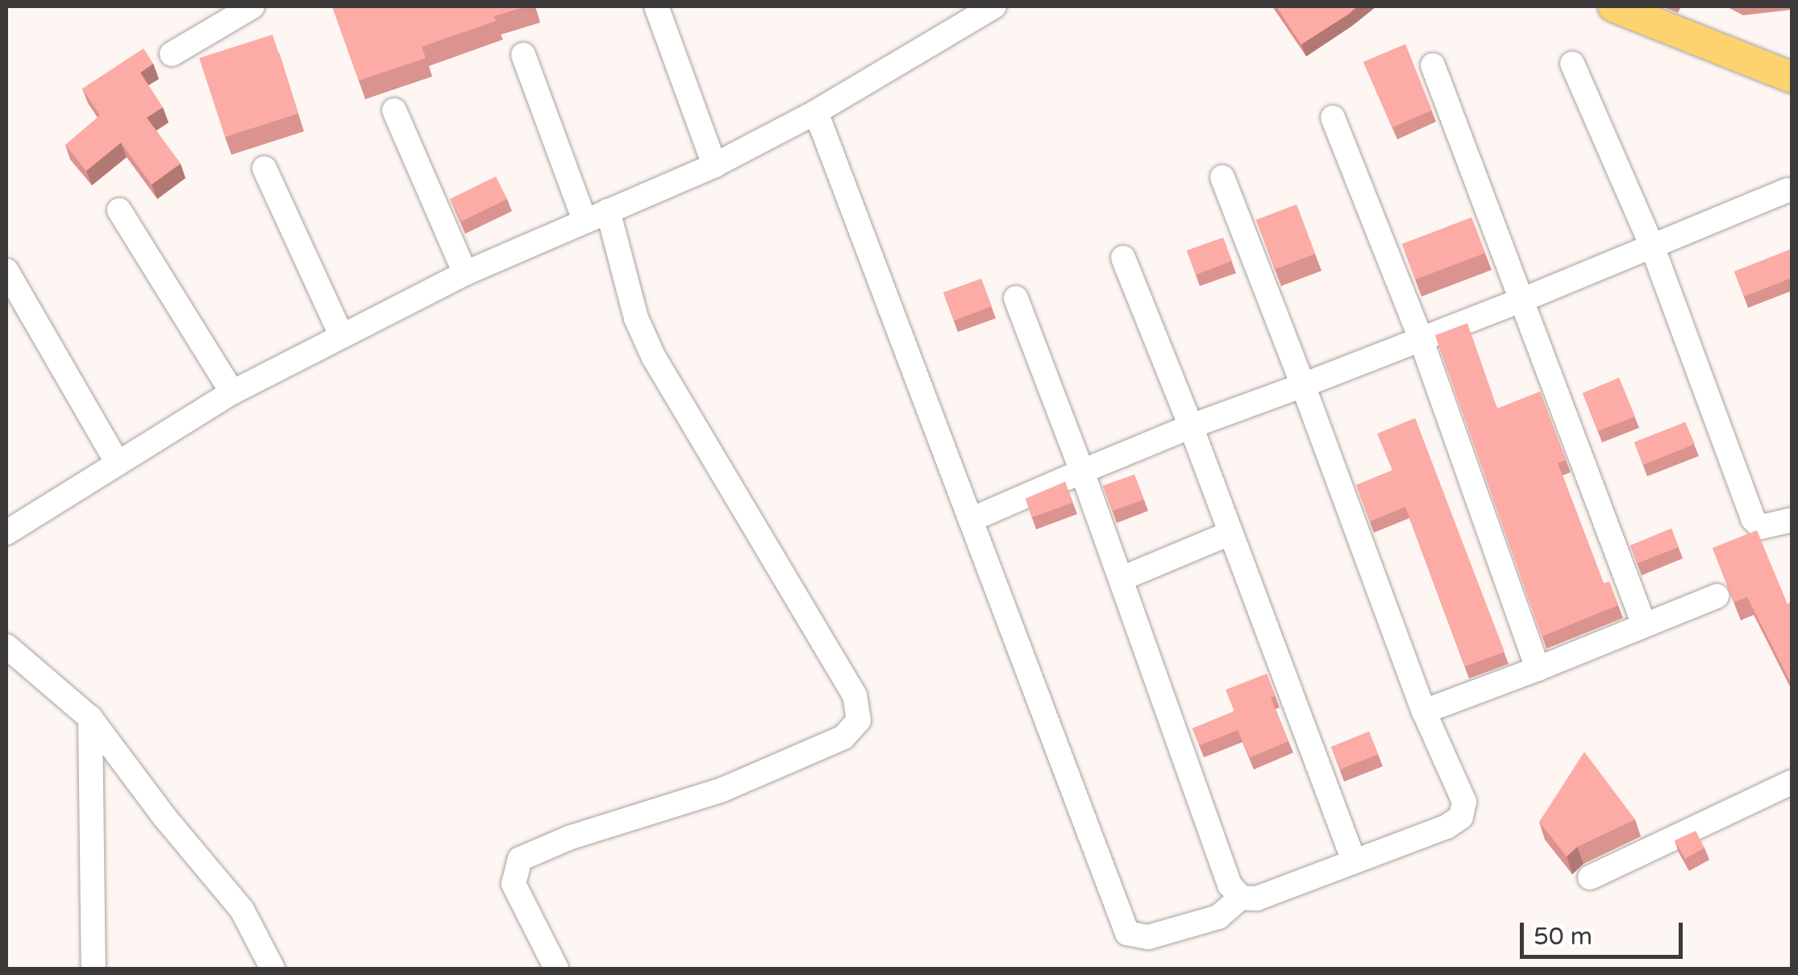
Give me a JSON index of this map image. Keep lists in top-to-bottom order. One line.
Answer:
{"scale_bar":"50 m"}
